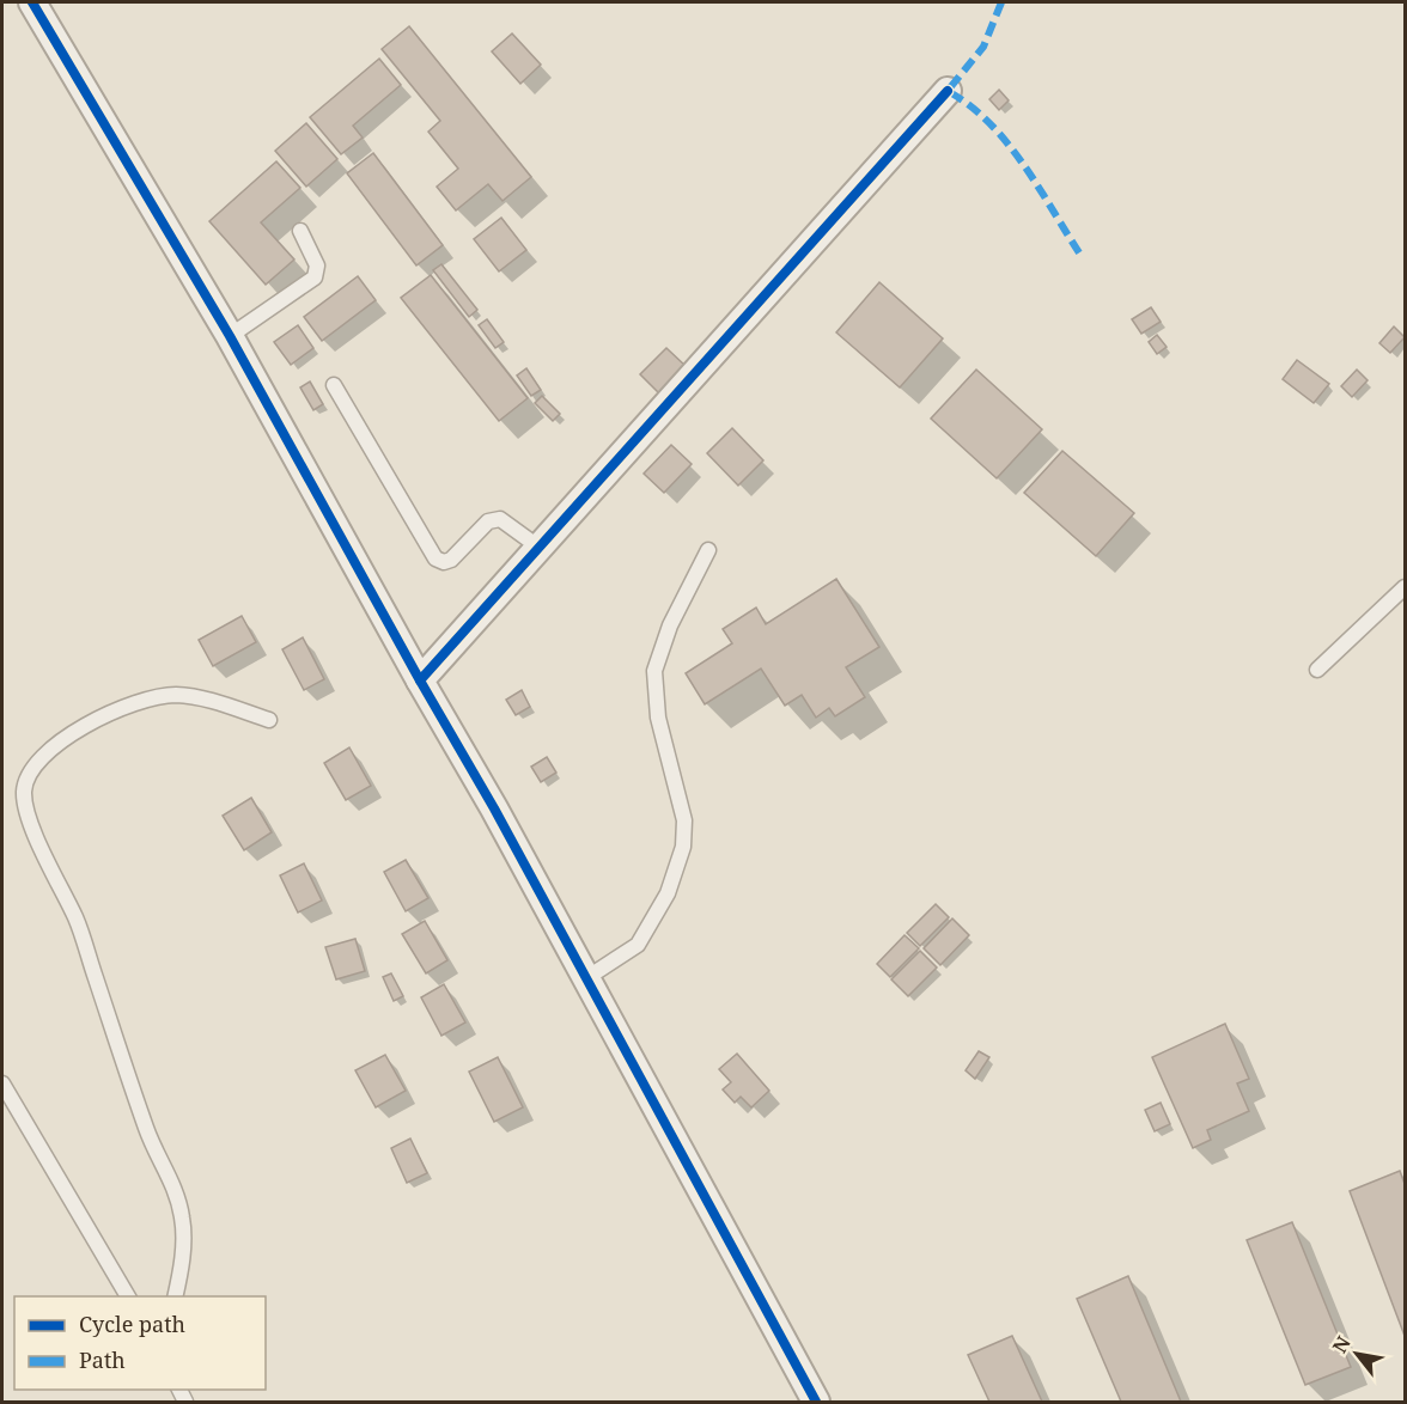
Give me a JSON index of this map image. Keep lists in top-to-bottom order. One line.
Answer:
{"legend":["Cycle path","Path"],"north":"top left"}
